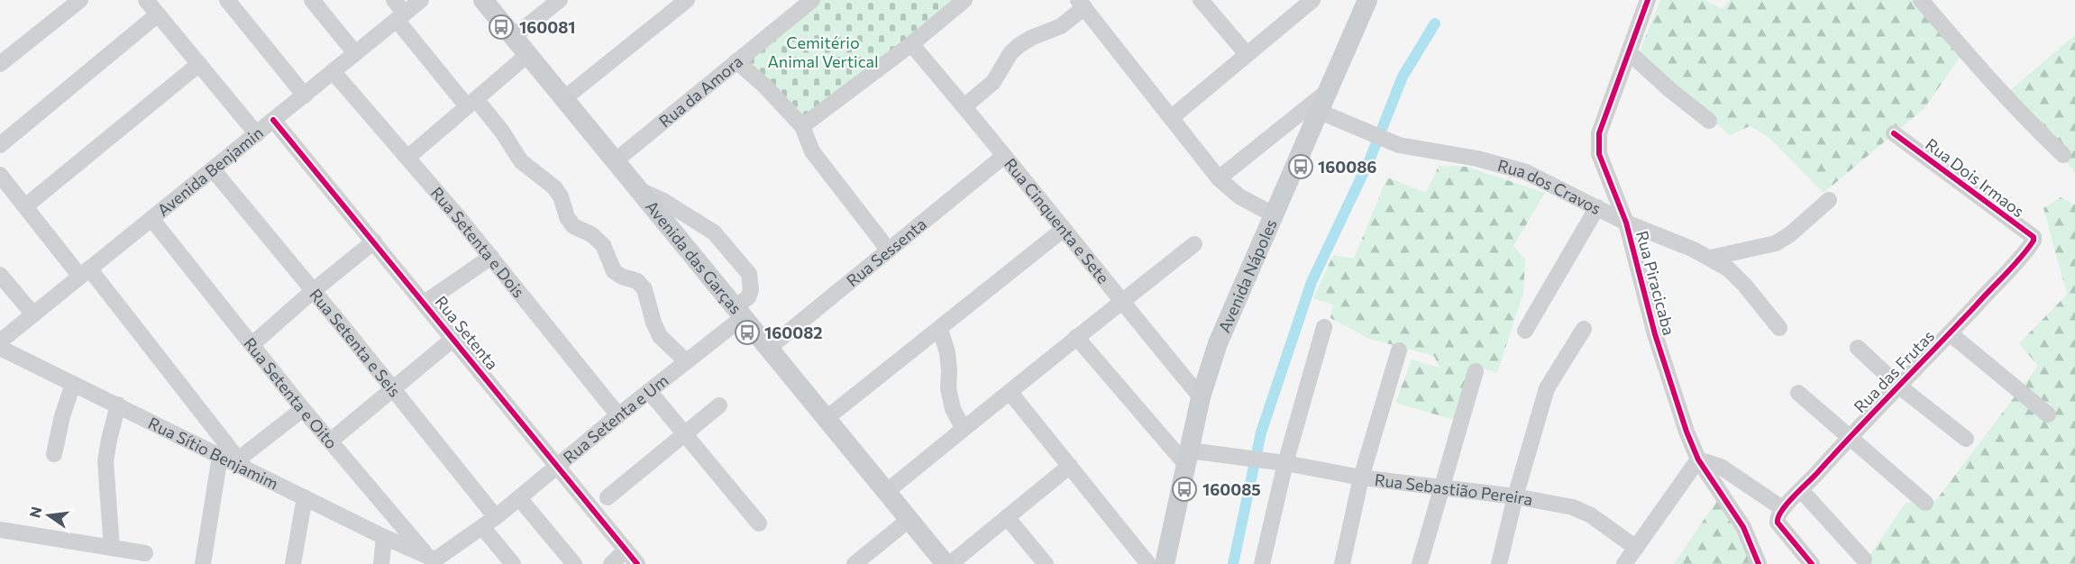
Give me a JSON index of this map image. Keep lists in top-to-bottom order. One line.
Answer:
{"streets":{"main road":["Avenida das Garças","Avenida Nápoles"],"street":["Rua da Amora","Avenida Benjamin","Rua Dois Irmaos","Rua dos Cravos","Rua Cinquenta e Sete","Rua Setenta e Dois","Rua Sessenta","Rua Piracicaba","Rua Setenta","Rua Setenta e Seis","Rua das Frutas","Rua Setenta e Oito","Rua Setenta e Um","Rua Sítio Benjamim","Rua Sebastião Pereira"]},"crossings":[["Rua da Amora","Avenida das Garças"],["Avenida Benjamin","Rua Setenta e Dois"],["Avenida Benjamin","Rua Setenta"],["Avenida Benjamin","Rua Setenta e Seis"],["Avenida Benjamin","Rua Setenta e Oito"],["Rua Dois Irmaos","Rua das Frutas"],["Rua dos Cravos","Avenida Nápoles"],["Rua dos Cravos","Rua Piracicaba"],["Rua Cinquenta e Sete","Rua Sessenta"],["Rua Cinquenta e Sete","Avenida Nápoles"],["Rua Setenta e Dois","Rua Setenta e Um"],["Rua Sessenta","Avenida das Garças"],["Avenida das Garças","Rua Setenta e Um"],["Avenida Nápoles","Rua Sebastião Pereira"],["Rua Setenta","Rua Setenta e Um"],["Rua Setenta e Seis","Rua Setenta e Um"],["Rua Setenta e Oito","Rua Setenta e Um"],["Rua Setenta e Oito","Rua Sítio Benjamim"],["Rua Setenta e Um","Rua Sítio Benjamim"]],"parks":["Cemitério Animal Vertical"],"places":{"bus stop":["160081","160086","160082","160085"]},"north":"left"}
